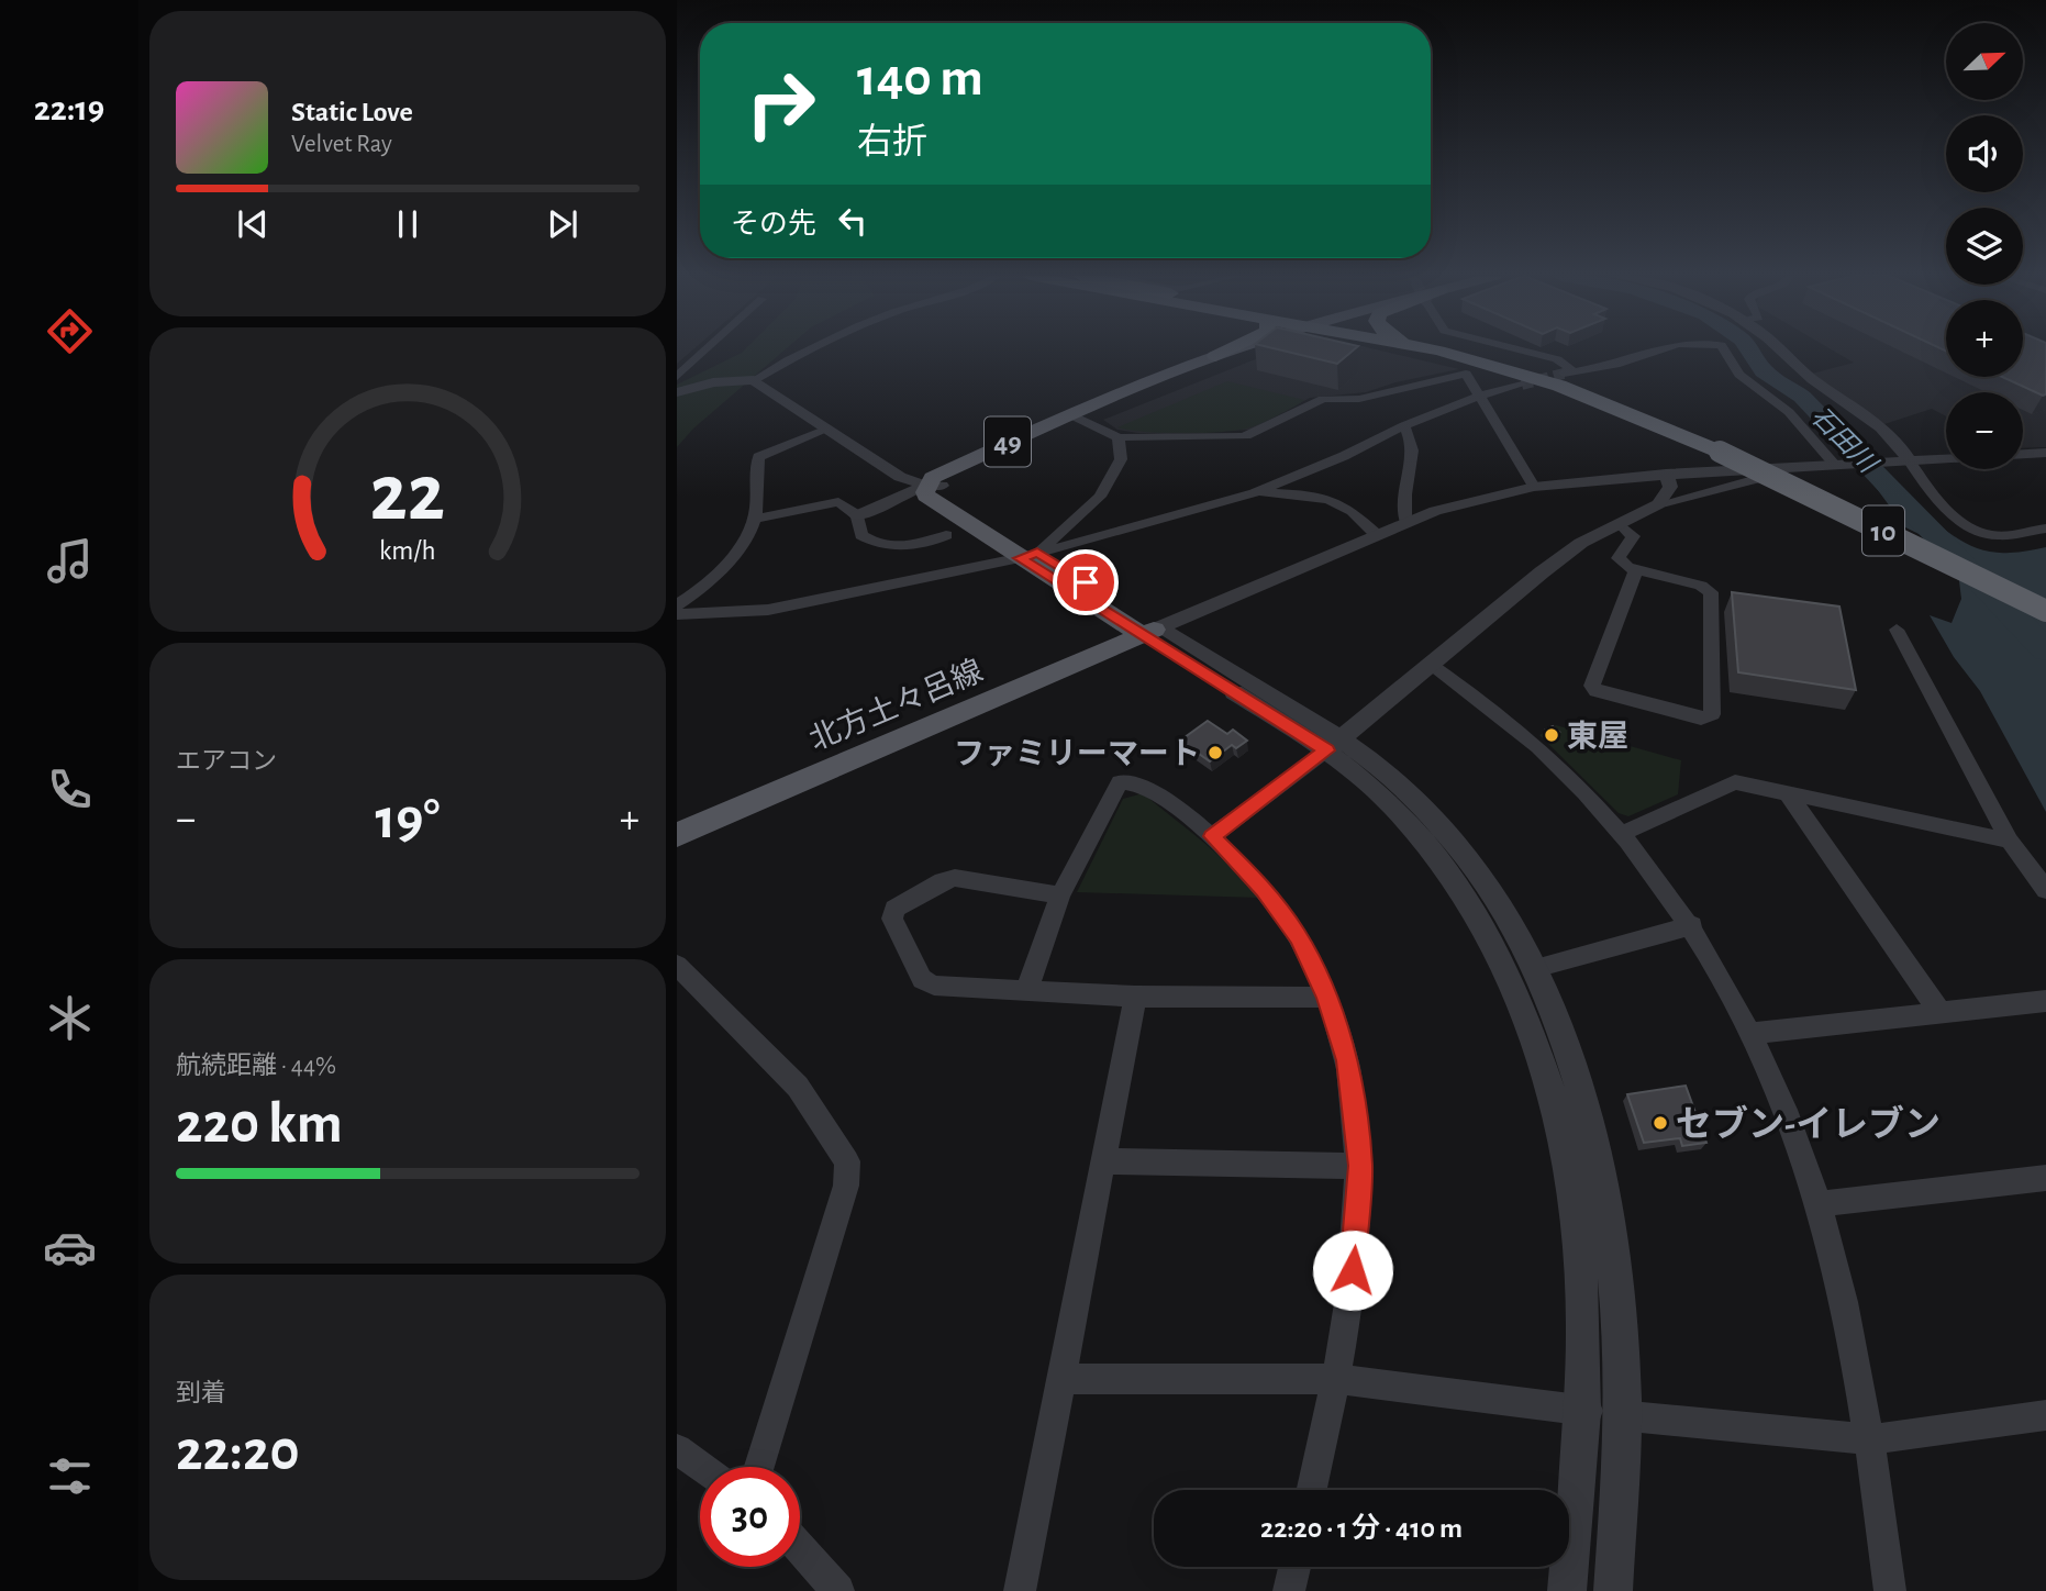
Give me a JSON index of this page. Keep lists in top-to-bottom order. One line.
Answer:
{"streets":{"highway":["10"],"main road":["49","北方土々呂線"]},"crossings":[["49","北方土々呂線"]],"water":["石田川"],"places":["東屋","ファミリーマート","セブン-イレブン"],"north":"top right","page":{"tabs":"22:19","map_buttons":["+","−"],"turn":["140 m","右折"],"song":["Static Love","Velvet Ray"],"then":"その先","tile":["エアコン",["航続距離 · 44%","220 km"],["到着","22:20"]],"heat":["−","19°","+"],"limit":"30","trip":"22:20 · 1 分 · 410 m","gauge":["22","km/h"]}}
